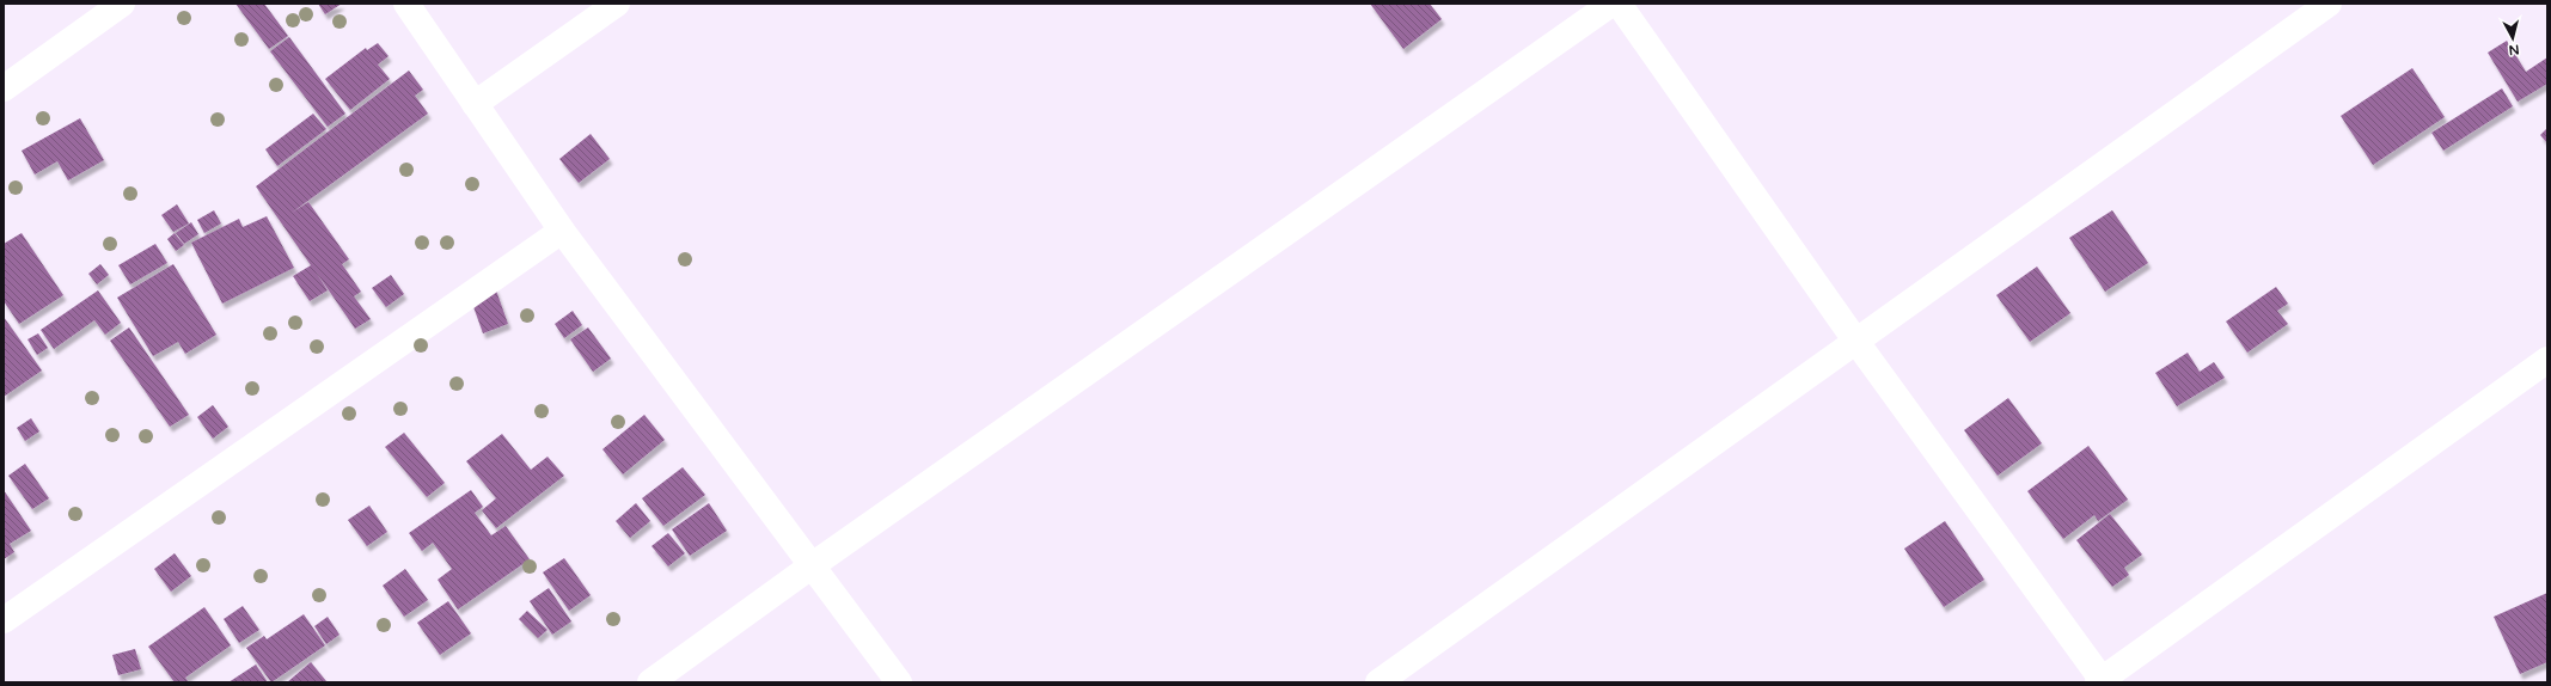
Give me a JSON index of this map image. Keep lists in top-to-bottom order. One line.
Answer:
{"north":"bottom"}
